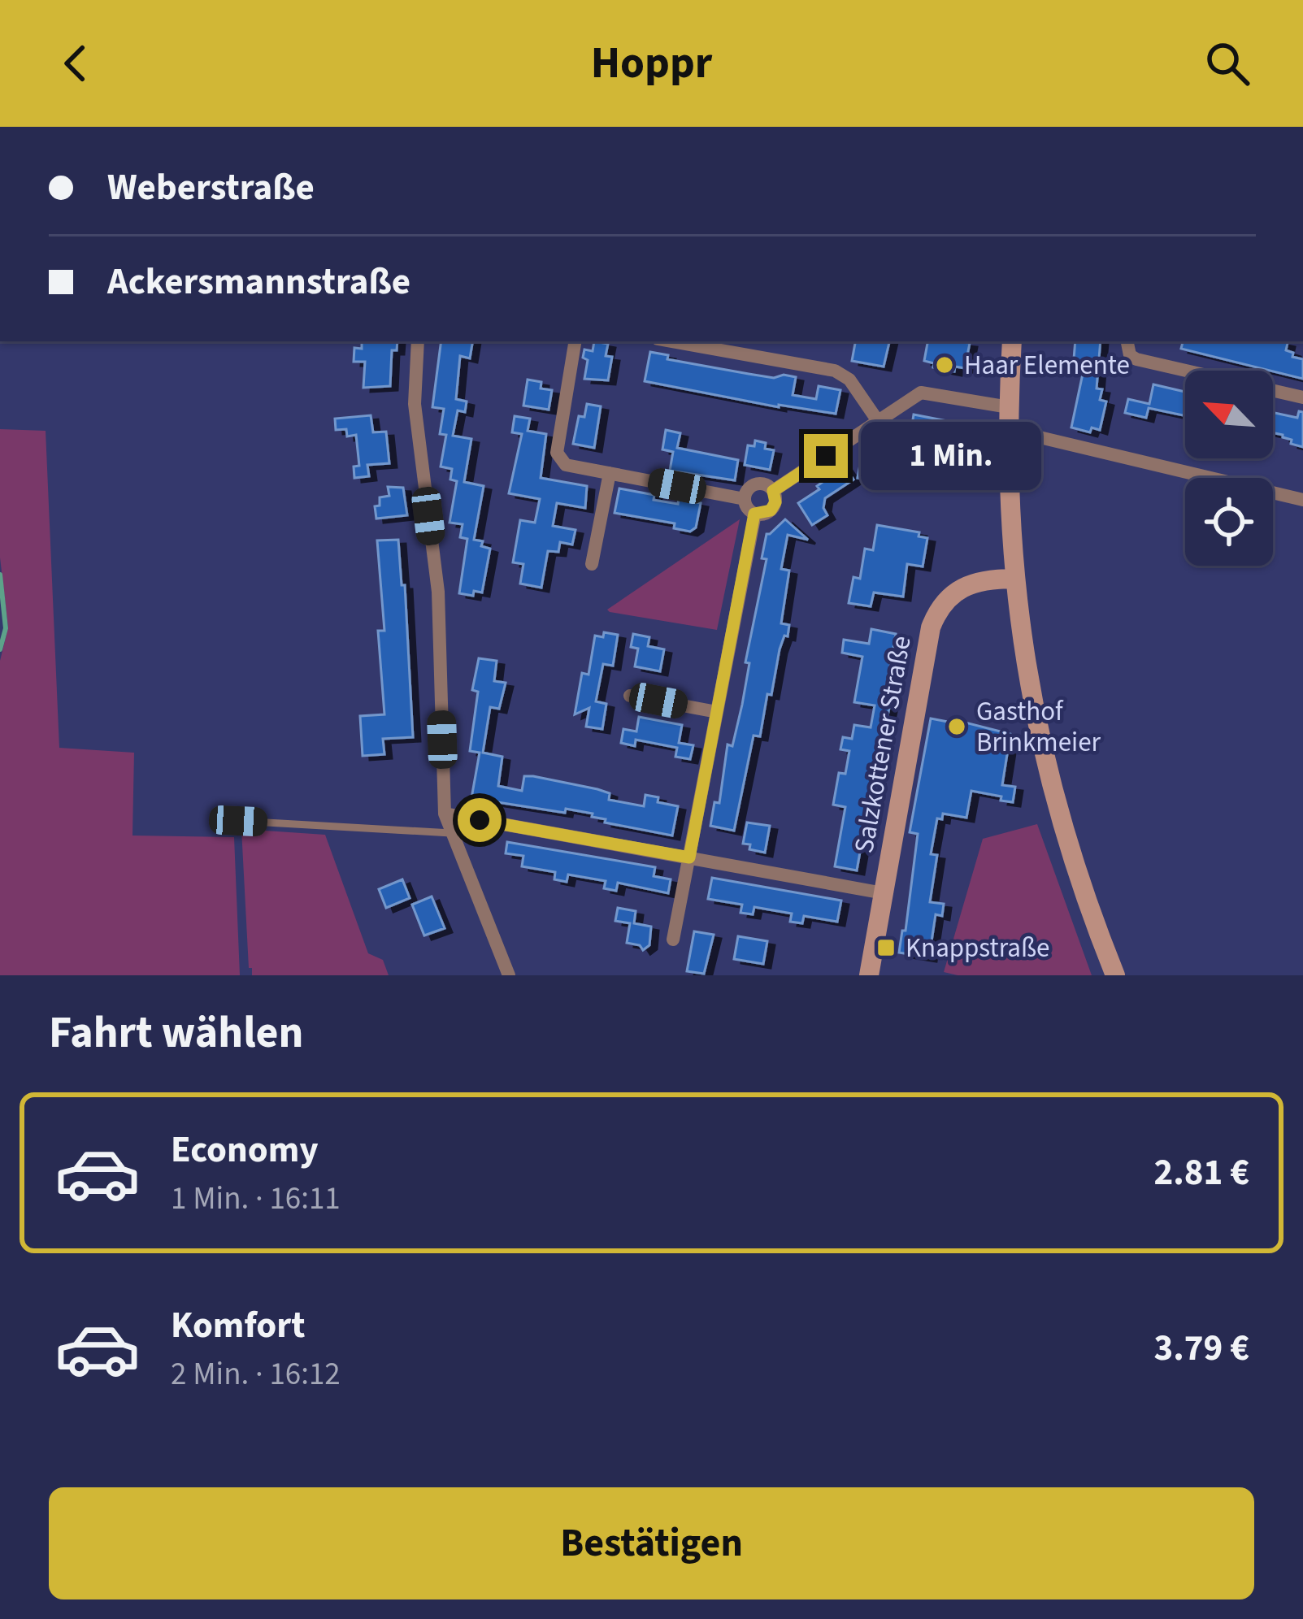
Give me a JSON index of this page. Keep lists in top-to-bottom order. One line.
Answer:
{"streets":{"main road":["Salzkottener Straße"]},"places":{"other":["Haar Elemente","Gasthof Brinkmeier"],"transit":["Knappstraße"]},"north":"top left","page":{"header":"Hoppr","banner":["Weberstraße","Ackersmannstraße"],"bubble":"1 Min.","heading":"Fahrt wählen","list":[{"name":"Economy","note":"1 Min. · 16:11","value":"2.81 €"},{"name":"Komfort","note":"2 Min. · 16:12","value":"3.79 €"}],"buttons":"Bestätigen"}}
